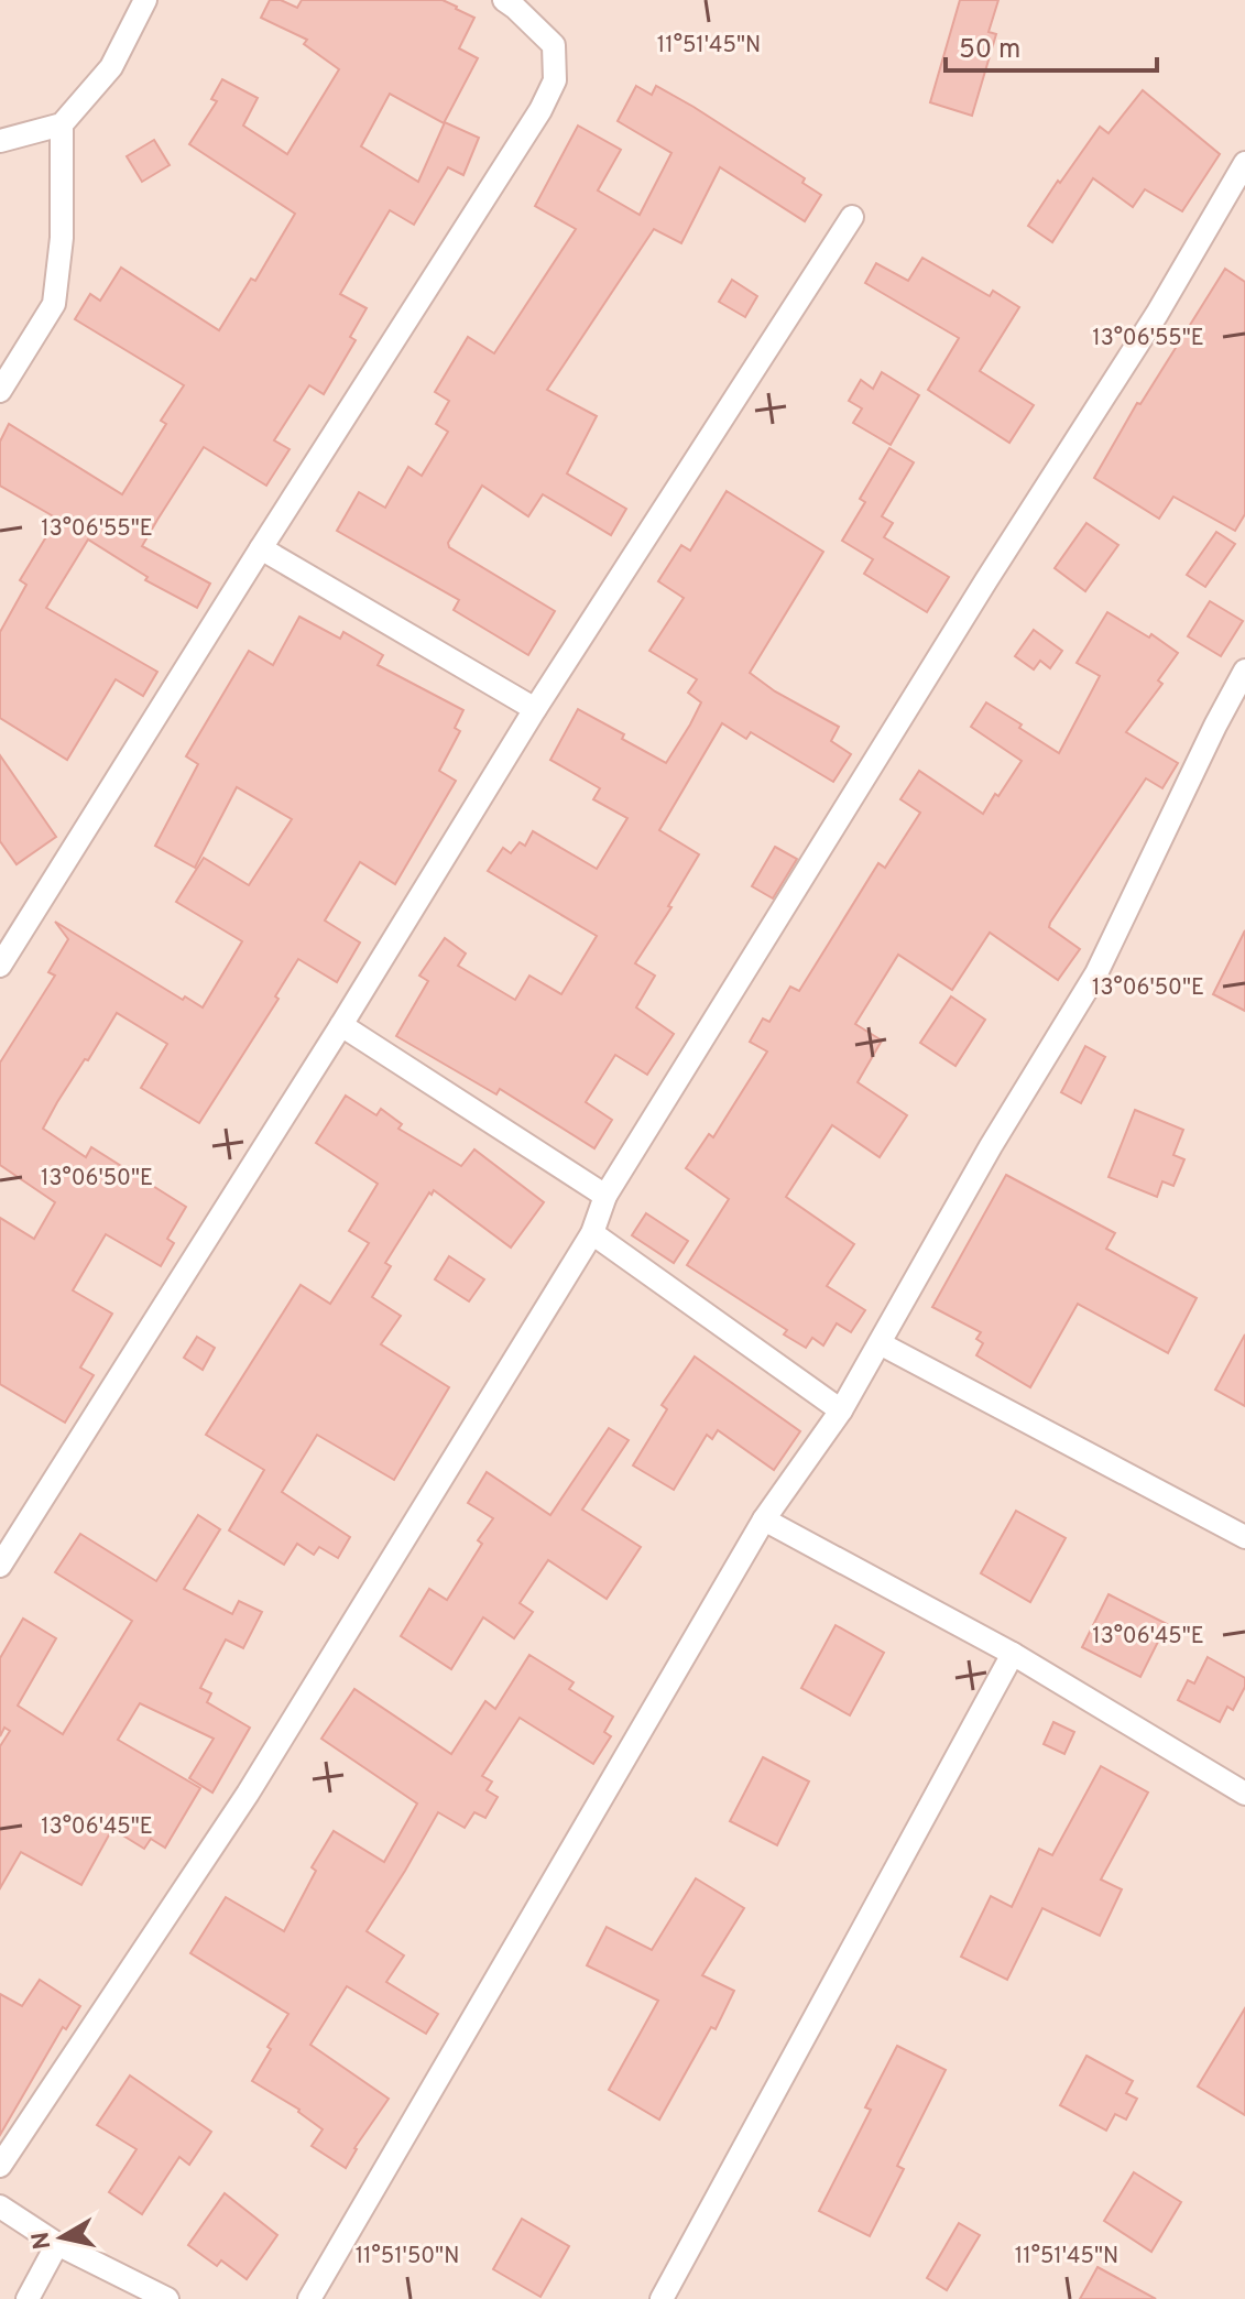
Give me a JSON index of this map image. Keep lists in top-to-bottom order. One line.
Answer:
{"scale_bar":"50 m","north":"left","coordinates":["11°51'45\"N","13°06'55\"E","13°06'50\"E","13°06'45\"E","11°51'50\"N"]}
